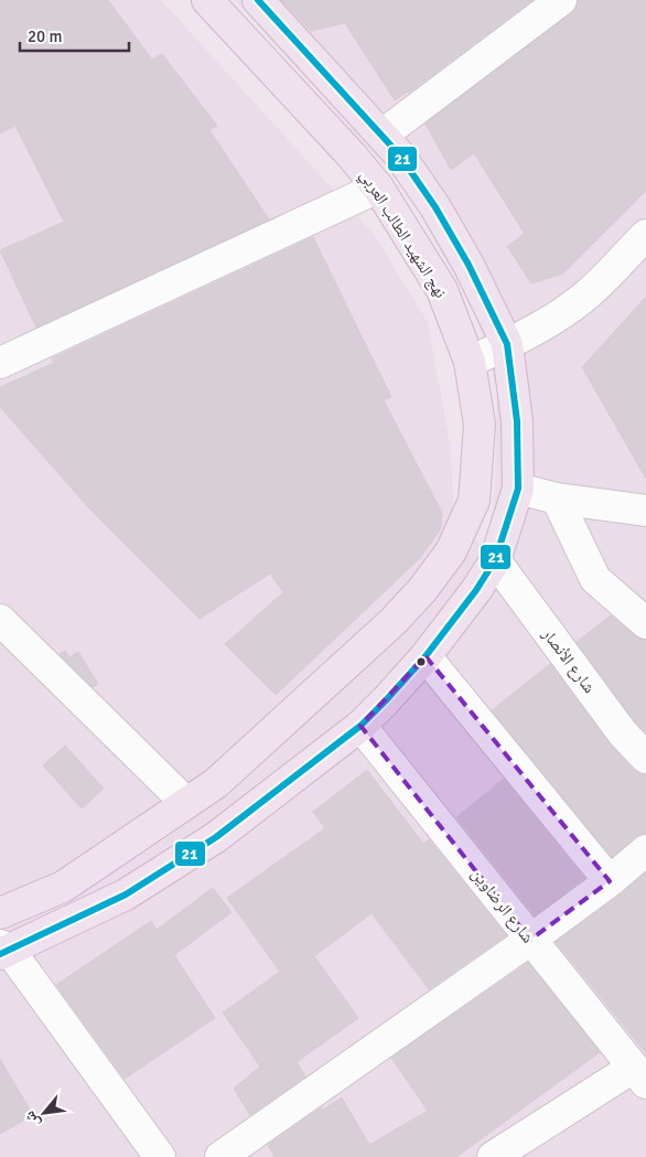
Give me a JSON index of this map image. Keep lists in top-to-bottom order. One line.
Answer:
{"streets":{"main road":["نهج الشهيد الطالب العربي"],"street":["شارع الأنصار","شارع الرضاوين"]},"lines":["transit line 21"],"scale_bar":"20 m","north":"bottom left"}
